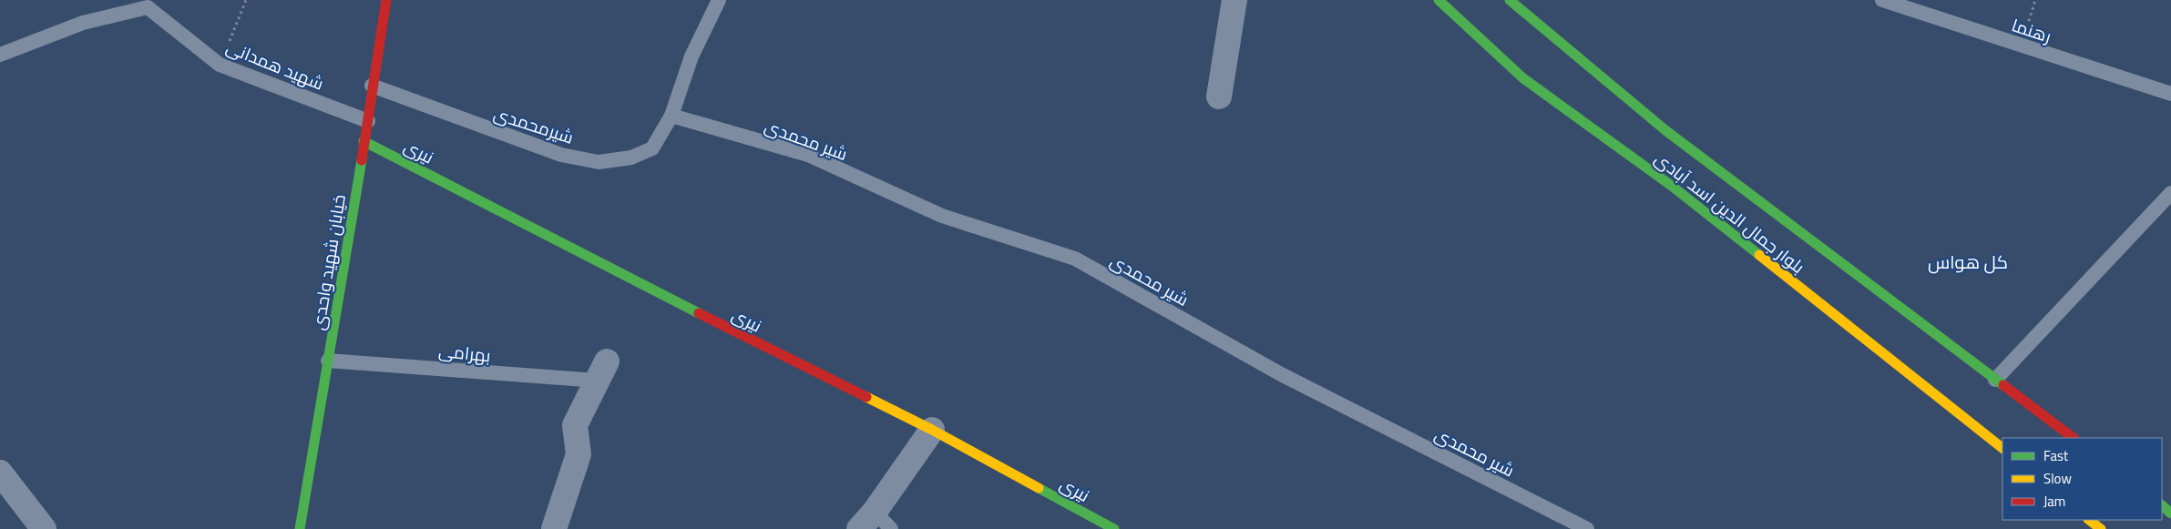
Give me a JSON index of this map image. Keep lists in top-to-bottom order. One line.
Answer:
{"streets":{"main road":["نیری","بلوار جمال الدین اسد آبادی","خیابان شهید واحدی"],"lane":["رهنما","شهید همدانی","شیرمحمدی","شیر محمدی","بهرامی"]},"crossings":[["شهید همدانی","خیابان شهید واحدی"],["شیرمحمدی","شیر محمدی"],["شیرمحمدی","خیابان شهید واحدی"],["نیری","خیابان شهید واحدی"],["خیابان شهید واحدی","بهرامی"]],"districts":["کل هواس"],"legend":["Fast","Slow","Jam"]}
